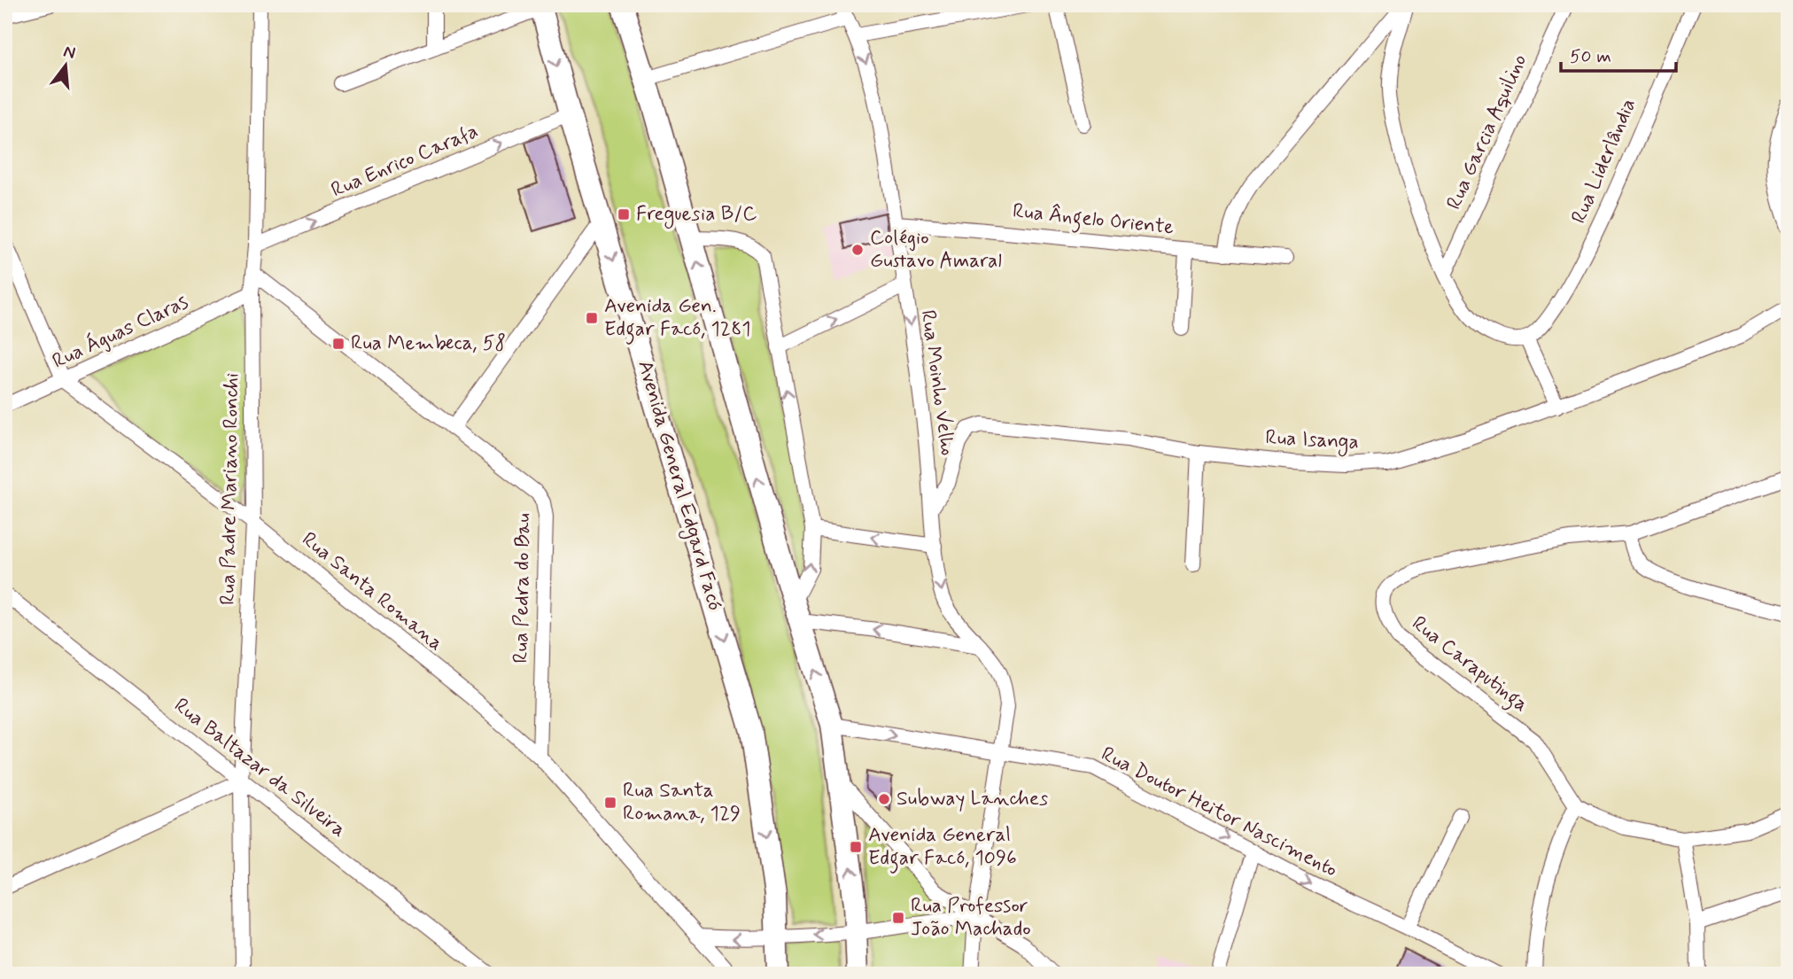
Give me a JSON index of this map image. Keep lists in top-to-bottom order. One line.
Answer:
{"streets":{"main road":["Avenida General Edgard Facó"],"street":["Rua Garcia Aquilino","Rua Enrico Carafa","Rua Liderlândia","Rua Ângelo Oriente","Rua Águas Claras","Rua Moinho Velho","Rua Isanga","Rua Padre Mariano Ronchi","Rua Pedra do Bau","Rua Santa Romana","Rua Caraputinga","Rua Baltazar da Silveira","Rua Doutor Heitor Nascimento"]},"crossings":[["Rua Enrico Carafa","Avenida General Edgard Facó"],["Rua Enrico Carafa","Rua Padre Mariano Ronchi"],["Rua Ângelo Oriente","Rua Moinho Velho"],["Rua Águas Claras","Rua Padre Mariano Ronchi"],["Rua Águas Claras","Rua Santa Romana"],["Rua Moinho Velho","Rua Isanga"],["Rua Moinho Velho","Rua Doutor Heitor Nascimento"],["Rua Padre Mariano Ronchi","Rua Santa Romana"],["Rua Padre Mariano Ronchi","Rua Baltazar da Silveira"],["Rua Pedra do Bau","Rua Santa Romana"]],"one_way":["Rua Moinho Velho","Rua Doutor Heitor Nascimento"],"places":{"transit":["Freguesia B/C","Avenida Gen. Edgar Facó, 1281","Rua Membeca, 58","Rua Santa Romana, 129","Avenida General Edgar Facó, 1096","Rua Professor João Machado"],"other":["Colégio Gustavo Amaral","Subway Lanches"]},"scale_bar":"50 m","north":"top"}
